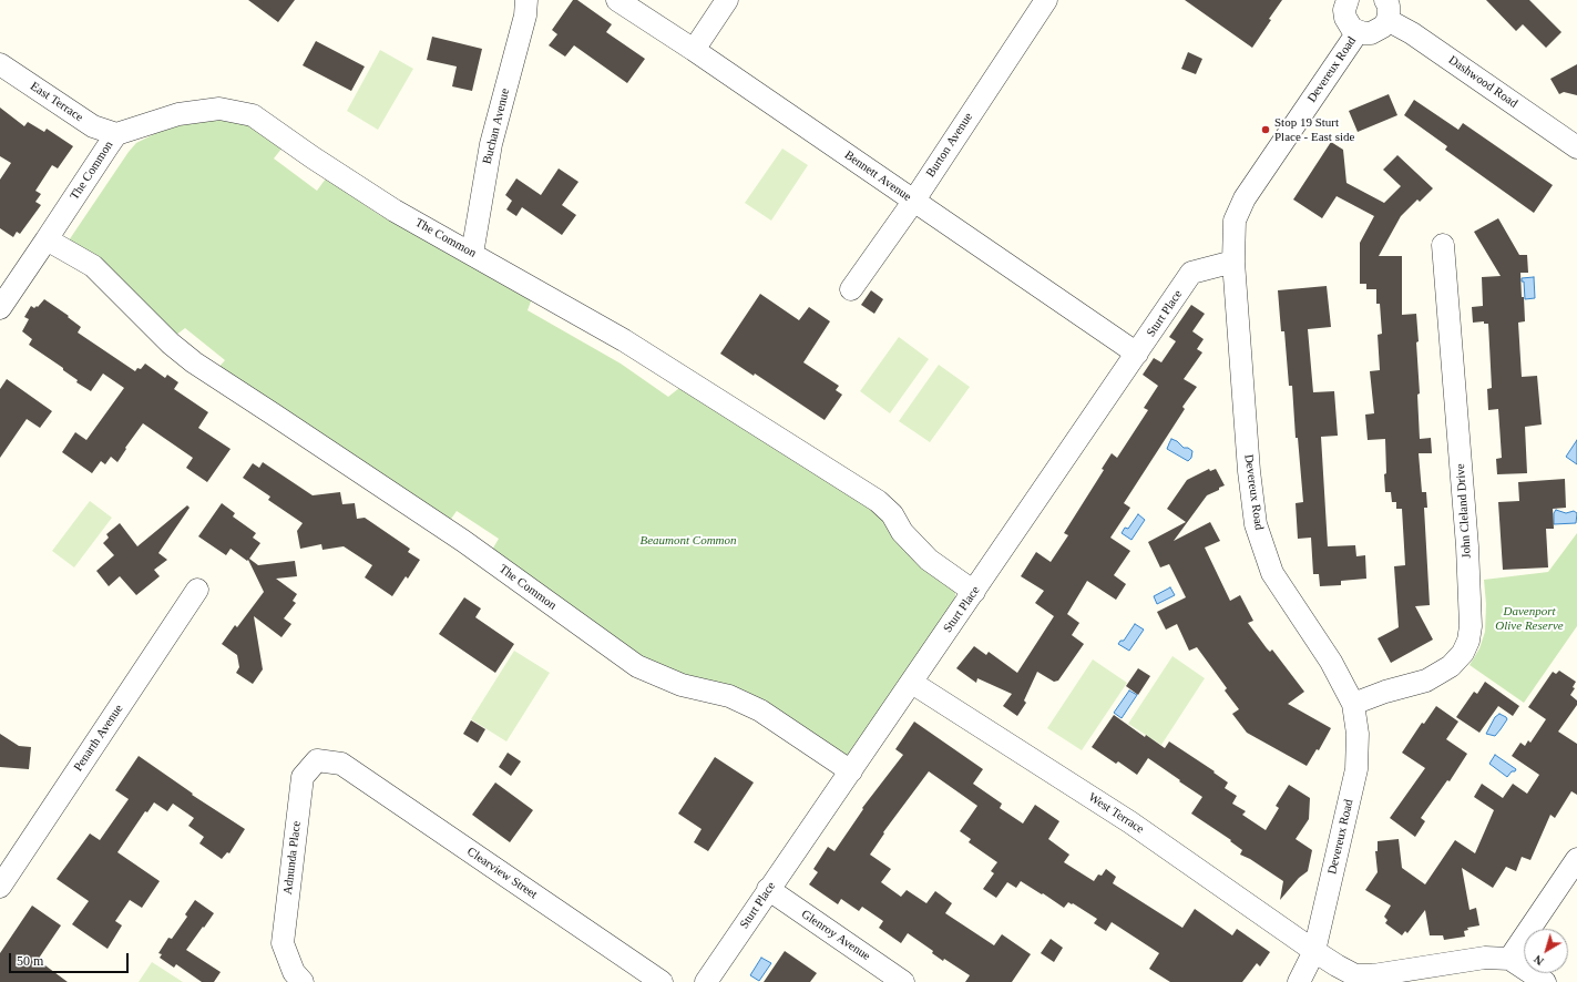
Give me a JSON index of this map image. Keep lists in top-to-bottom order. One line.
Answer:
{"streets":{"street":["Devereux Road","Dashwood Road","East Terrace","Buchan Avenue","Burton Avenue","The Common","Bennett Avenue","Sturt Place","John Cleland Drive","Penarth Avenue","West Terrace","Adnunda Place","Clearview Street","Glenroy Avenue"]},"crossings":[["Devereux Road","Sturt Place"],["Devereux Road","John Cleland Drive"],["Devereux Road","West Terrace"],["East Terrace","The Common"],["Buchan Avenue","The Common"],["Burton Avenue","Bennett Avenue"],["The Common","Sturt Place"],["Bennett Avenue","Sturt Place"],["Sturt Place","West Terrace"],["Sturt Place","Glenroy Avenue"],["Adnunda Place","Clearview Street"]],"parks":["Beaumont Common","Davenport Olive Reserve"],"places":["Stop 19 Sturt Place - East side"],"scale_bar":"50 m","north":"bottom left"}
